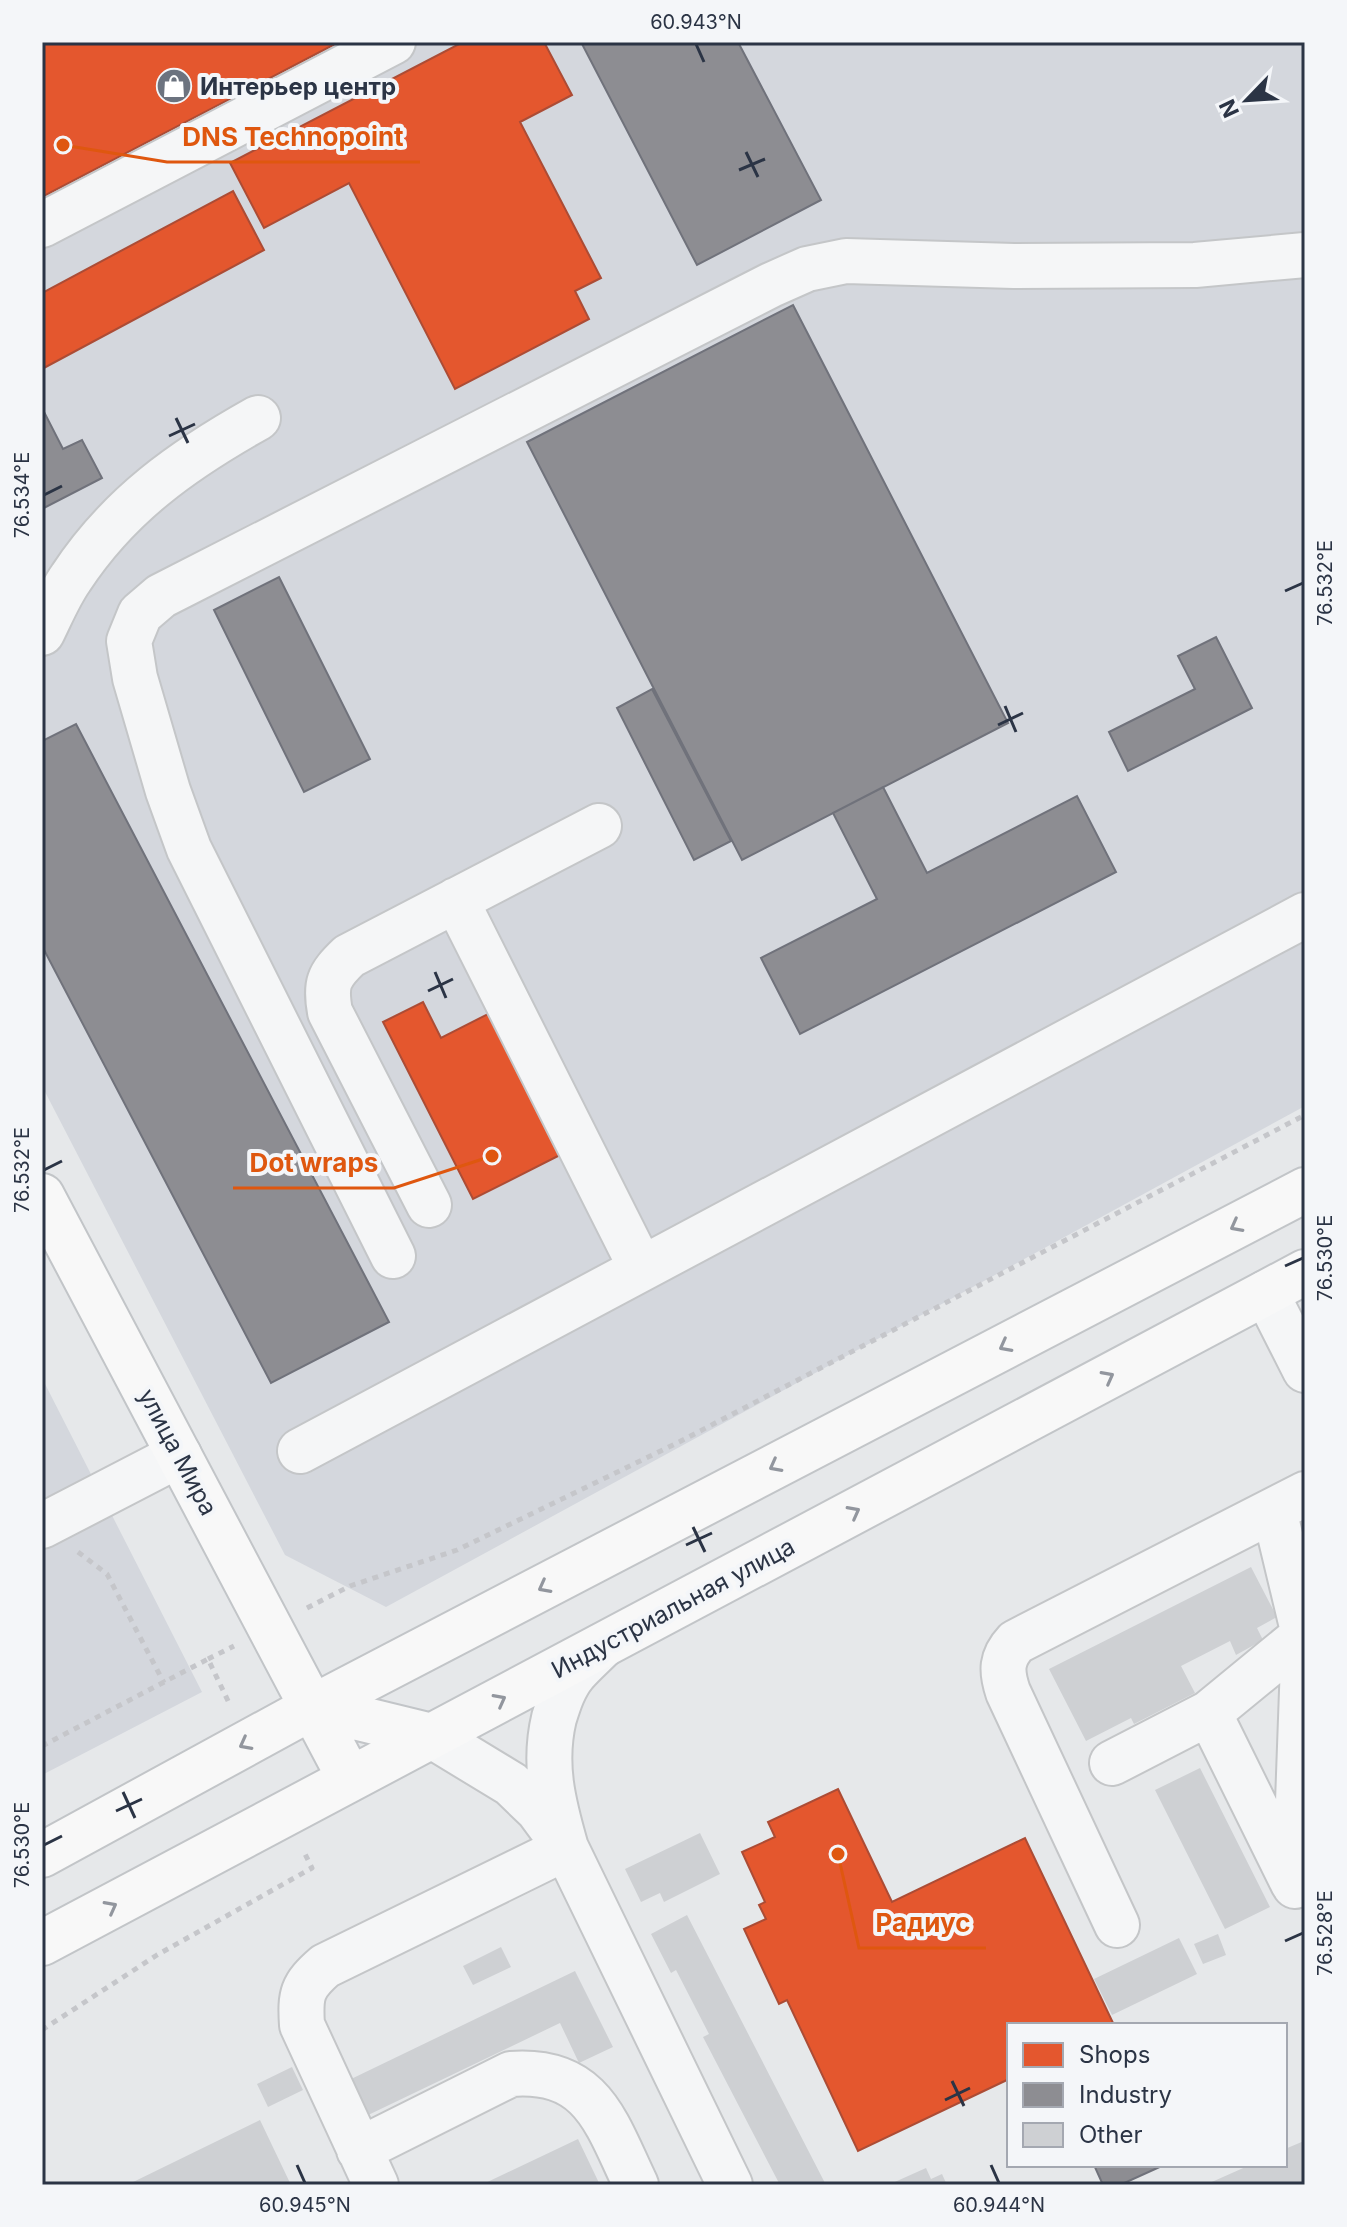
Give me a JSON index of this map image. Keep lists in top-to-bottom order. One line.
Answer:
{"streets":{"main road":["улица Мира","Индустриальная улица"]},"crossings":[["улица Мира","Индустриальная улица"]],"places":{"shop":["Интерьер центр"],"other":["DNS Technopoint","Dot wraps","Радиус"]},"legend":["Shops","Industry","Other"],"north":"bottom left","coordinates":["60.943°N","76.534°E","76.532°E","76.530°E","76.528°E","60.945°N","60.944°N"]}
